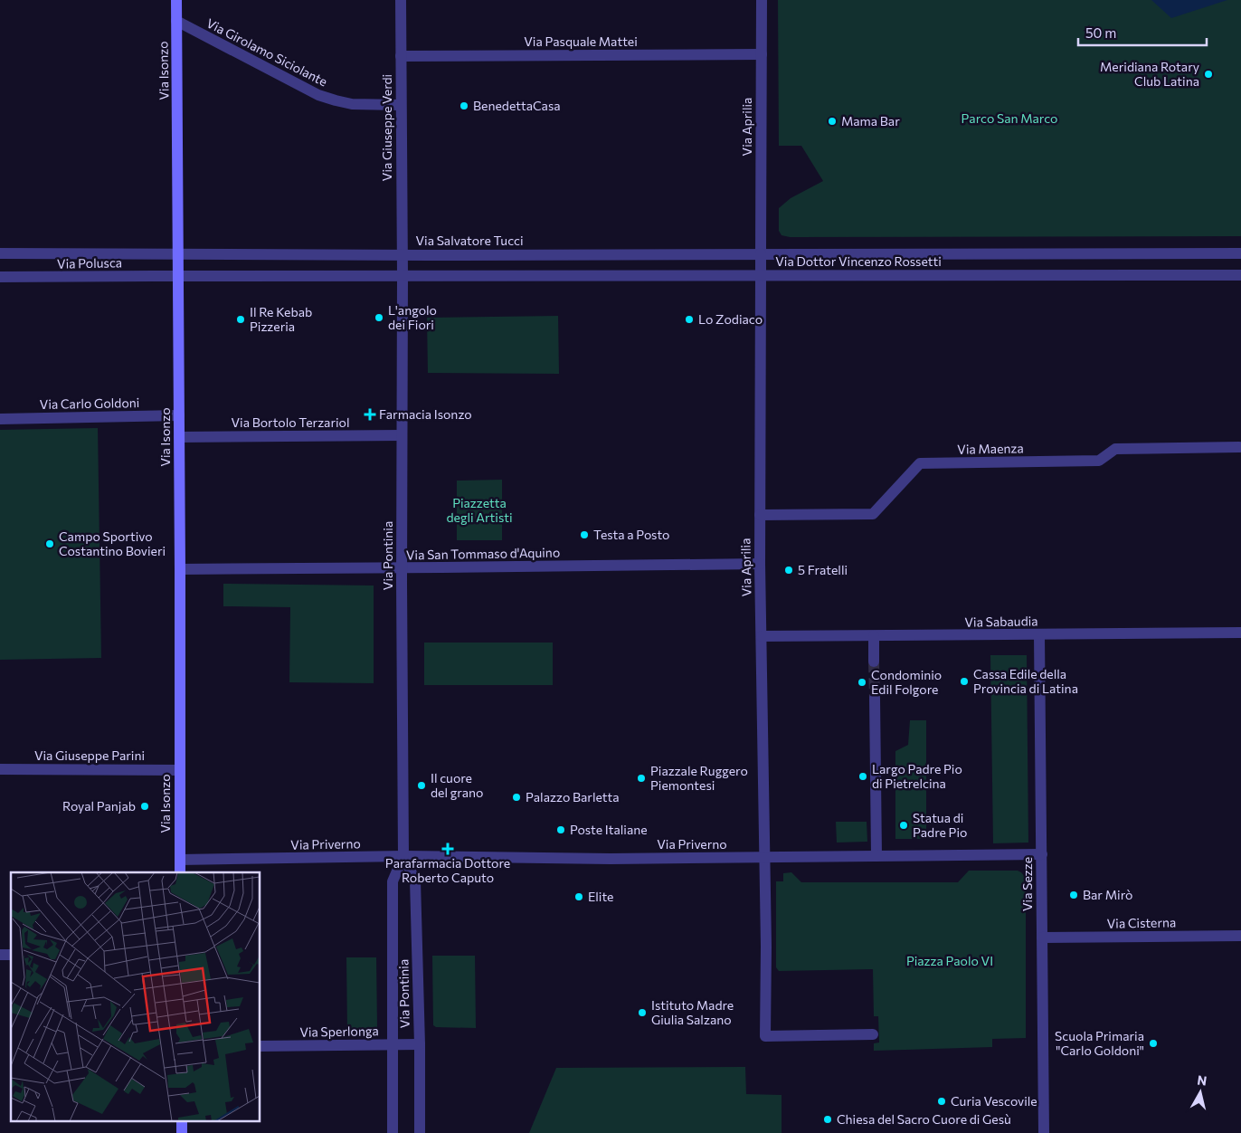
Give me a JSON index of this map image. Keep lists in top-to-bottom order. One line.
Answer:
{"streets":{"main road":["Via Isonzo"],"street":["Via Pasquale Mattei","Via Girolamo Siciolante","Via Aprilia","Via Giuseppe Verdi","Via Salvatore Tucci","Via Dottor Vincenzo Rossetti","Via Polusca","Via Carlo Goldoni","Via Bortolo Terzariol","Via Maenza","Via San Tommaso d'Aquino","Via Pontinia","Via Sabaudia","Via Giuseppe Parini","Via Priverno","Via Sezze","Via Cisterna","Via Sperlonga"]},"crossings":[["Via Pasquale Mattei","Via Aprilia"],["Via Pasquale Mattei","Via Giuseppe Verdi"],["Via Girolamo Siciolante","Via Isonzo"],["Via Girolamo Siciolante","Via Giuseppe Verdi"],["Via Isonzo","Via Salvatore Tucci"],["Via Isonzo","Via Polusca"],["Via Isonzo","Via Carlo Goldoni"],["Via Isonzo","Via Bortolo Terzariol"],["Via Isonzo","Via San Tommaso d'Aquino"],["Via Isonzo","Via Giuseppe Parini"],["Via Isonzo","Via Priverno"],["Via Aprilia","Via Salvatore Tucci"],["Via Aprilia","Via Dottor Vincenzo Rossetti"],["Via Aprilia","Via Maenza"],["Via Aprilia","Via San Tommaso d'Aquino"],["Via Aprilia","Via Sabaudia"],["Via Aprilia","Via Priverno"],["Via Giuseppe Verdi","Via Salvatore Tucci"],["Via Giuseppe Verdi","Via Pontinia"],["Via Salvatore Tucci","Via Dottor Vincenzo Rossetti"],["Via Salvatore Tucci","Via Polusca"],["Via Salvatore Tucci","Via Pontinia"],["Via Bortolo Terzariol","Via Pontinia"],["Via San Tommaso d'Aquino","Via Pontinia"],["Via Pontinia","Via Priverno"],["Via Pontinia","Via Sperlonga"],["Via Sabaudia","Via Sezze"],["Via Priverno","Via Sezze"],["Via Sezze","Via Cisterna"]],"parks":["Parco San Marco","Piazzetta degli Artisti","Piazza Paolo VI"],"places":{"other":["Meridiana Rotary Club Latina","BenedettaCasa","Mama Bar","L'angolo dei Fiori","Il Re Kebab Pizzeria","Lo Zodiaco","Testa a Posto","Campo Sportivo Costantino Bovieri","5 Fratelli","Cassa Edile della Provincia di Latina","Condominio Edil Folgore","Largo Padre Pio di Pietrelcina","Piazzale Ruggero Piemontesi","Il cuore del grano","Palazzo Barletta","Royal Panjab","Statua di Padre Pio","Poste Italiane","Bar Mirò","Elite","Istituto Madre Giulia Salzano","Scuola Primaria \"Carlo Goldoni\"","Curia Vescovile","Chiesa del Sacro Cuore di Gesù"],"health":["Farmacia Isonzo","Parafarmacia Dottore Roberto Caputo"]},"scale_bar":"50 m","north":"top"}
